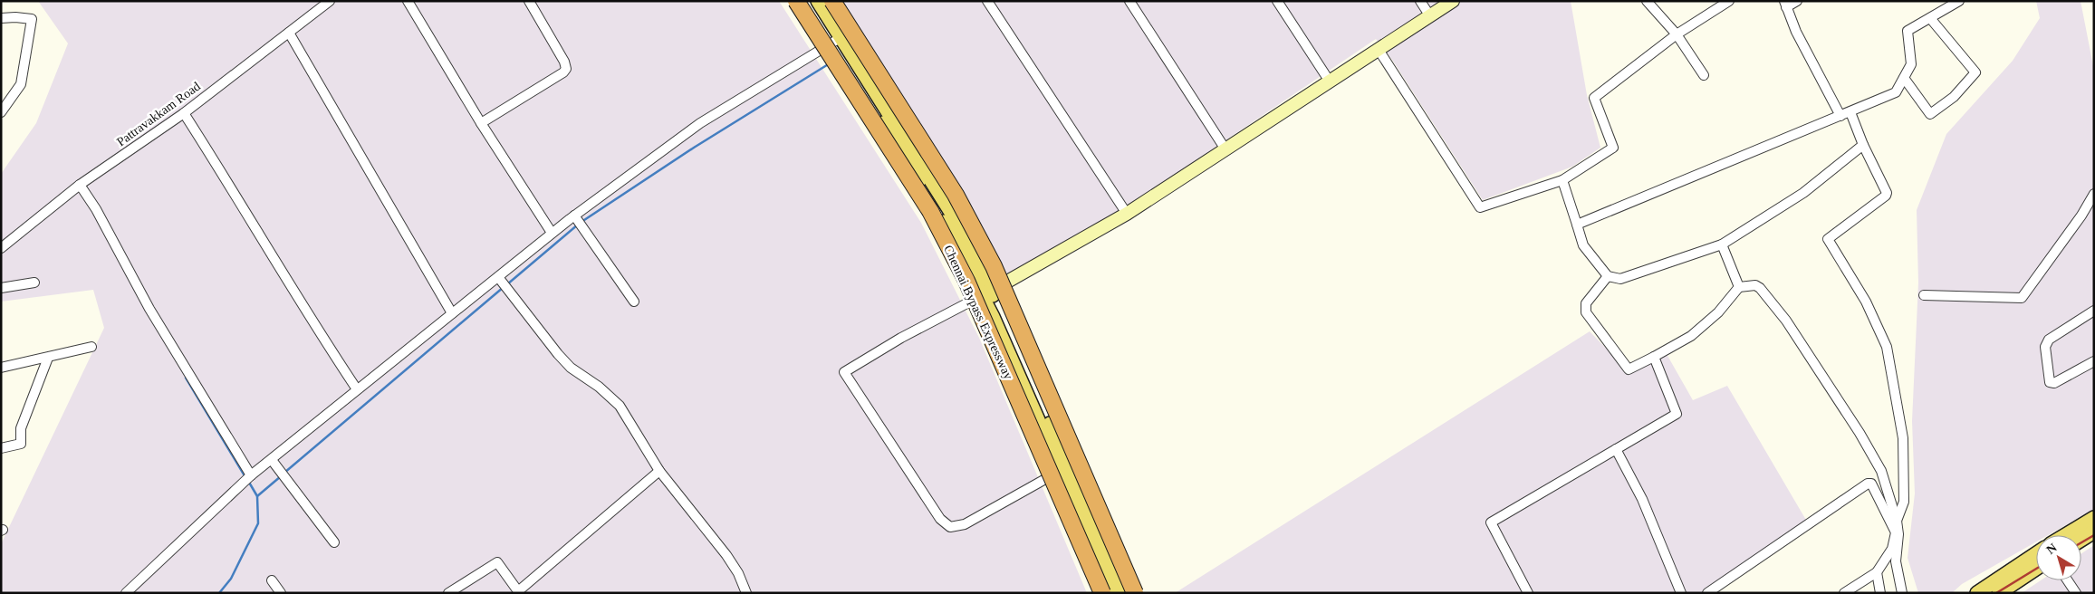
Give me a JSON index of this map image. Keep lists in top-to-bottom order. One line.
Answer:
{"streets":{"highway":["Chennai Bypass Expressway"],"street":["Pattravakkam Road"]},"north":"top left"}
